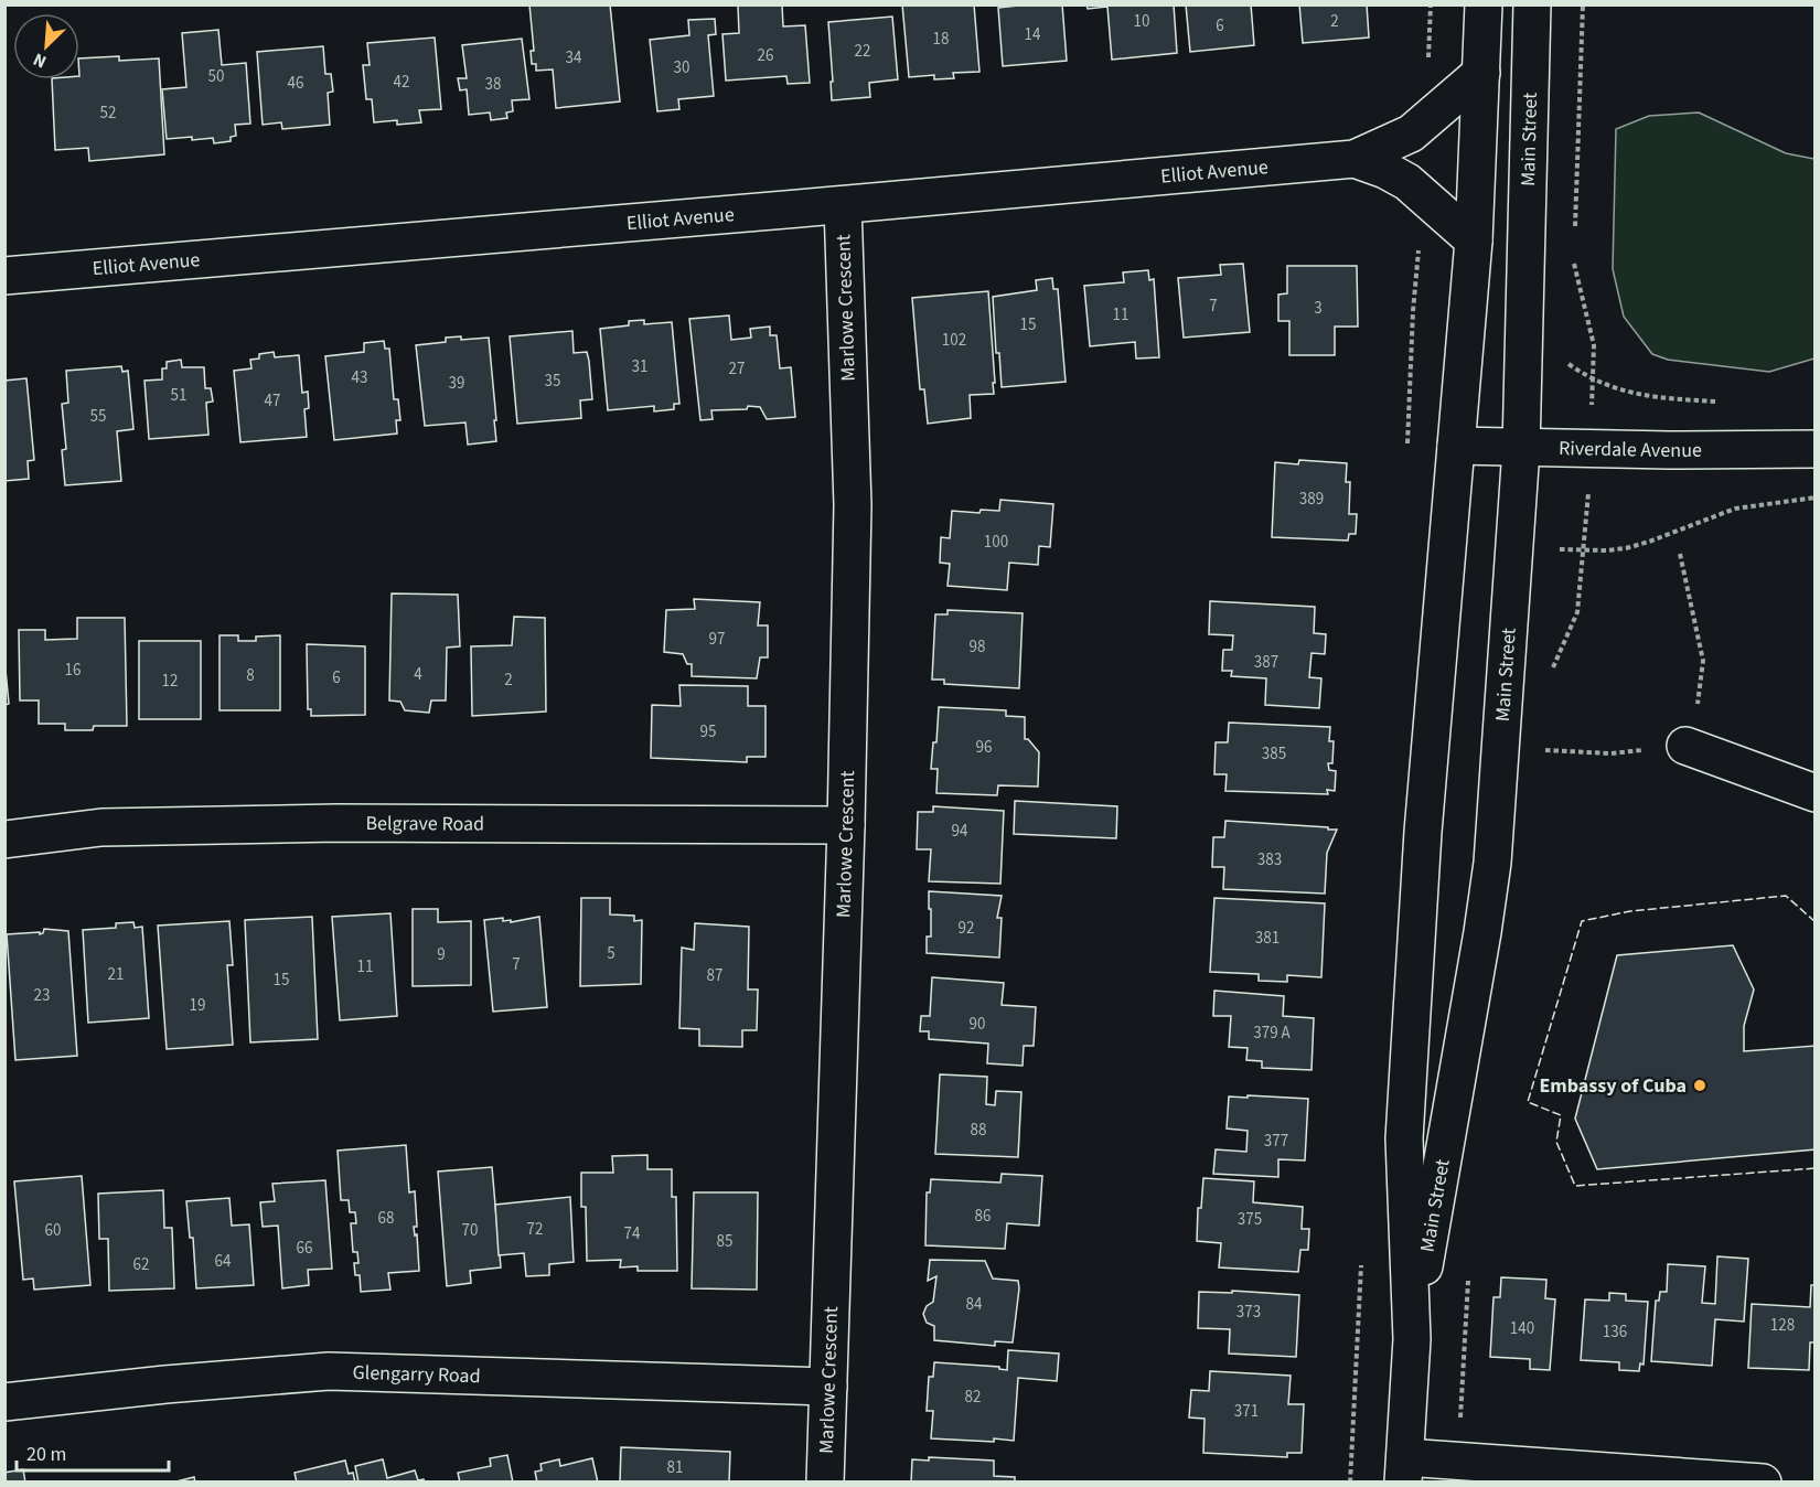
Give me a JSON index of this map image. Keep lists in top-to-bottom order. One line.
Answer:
{"streets":{"street":["Main Street","Elliot Avenue","Marlowe Crescent","Riverdale Avenue","Belgrave Road","Glengarry Road"]},"crossings":[["Main Street","Elliot Avenue"],["Main Street","Riverdale Avenue"],["Elliot Avenue","Marlowe Crescent"],["Marlowe Crescent","Belgrave Road"],["Marlowe Crescent","Glengarry Road"]],"places":["Embassy of Cuba"],"house_numbers":["10","2","6","14","18","22","26","34","30","50","42","46","38","52","7","3","11","15","102","31","27","43","35","39","51","47","55","389","100","97","98","387","16","4","8","6","2","12","95","96","385","94","383","92","381","5","9","7","11","21","87","15","23","19","90","379 A","88","377","86","68","375","72","60","70","74","85","66","64","62","84","373","128","140","136","82","371","81"],"scale_bar":"20 m","north":"bottom left"}
